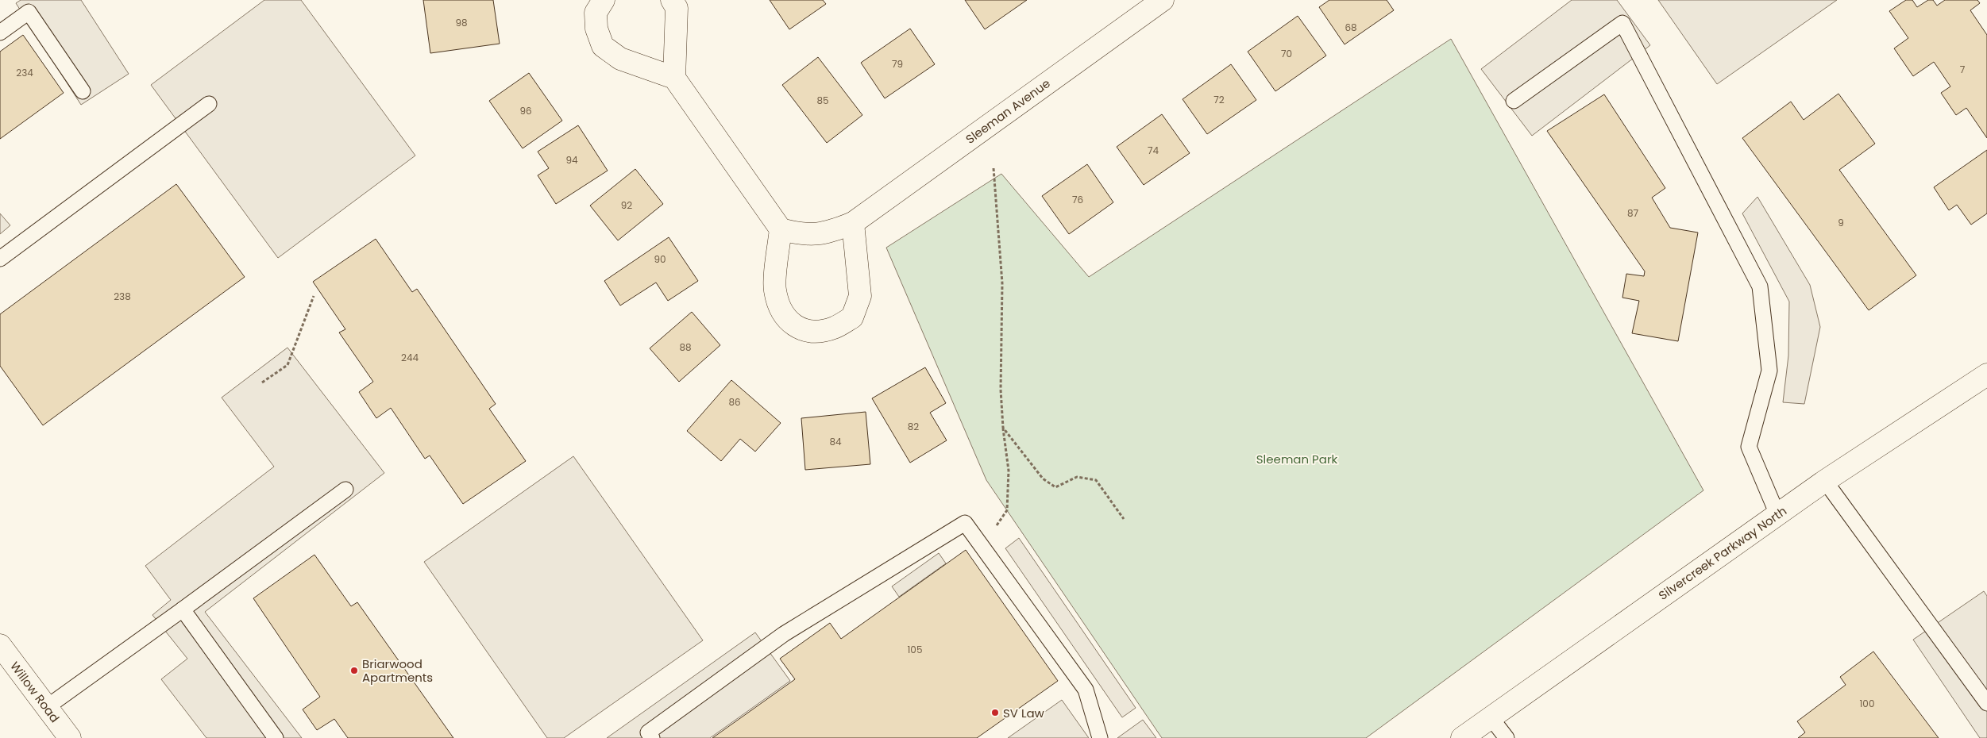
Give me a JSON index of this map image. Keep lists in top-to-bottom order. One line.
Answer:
{"streets":{"street":["Sleeman Avenue","Silvercreek Parkway North","Willow Road"]},"parks":["Sleeman Park"],"places":["Briarwood Apartments","SV Law"],"house_numbers":["98","68","70","79","7","234","72","85","96","74","94","76","92","87","9","90","238","88","244","86","82","84","105","100"]}
